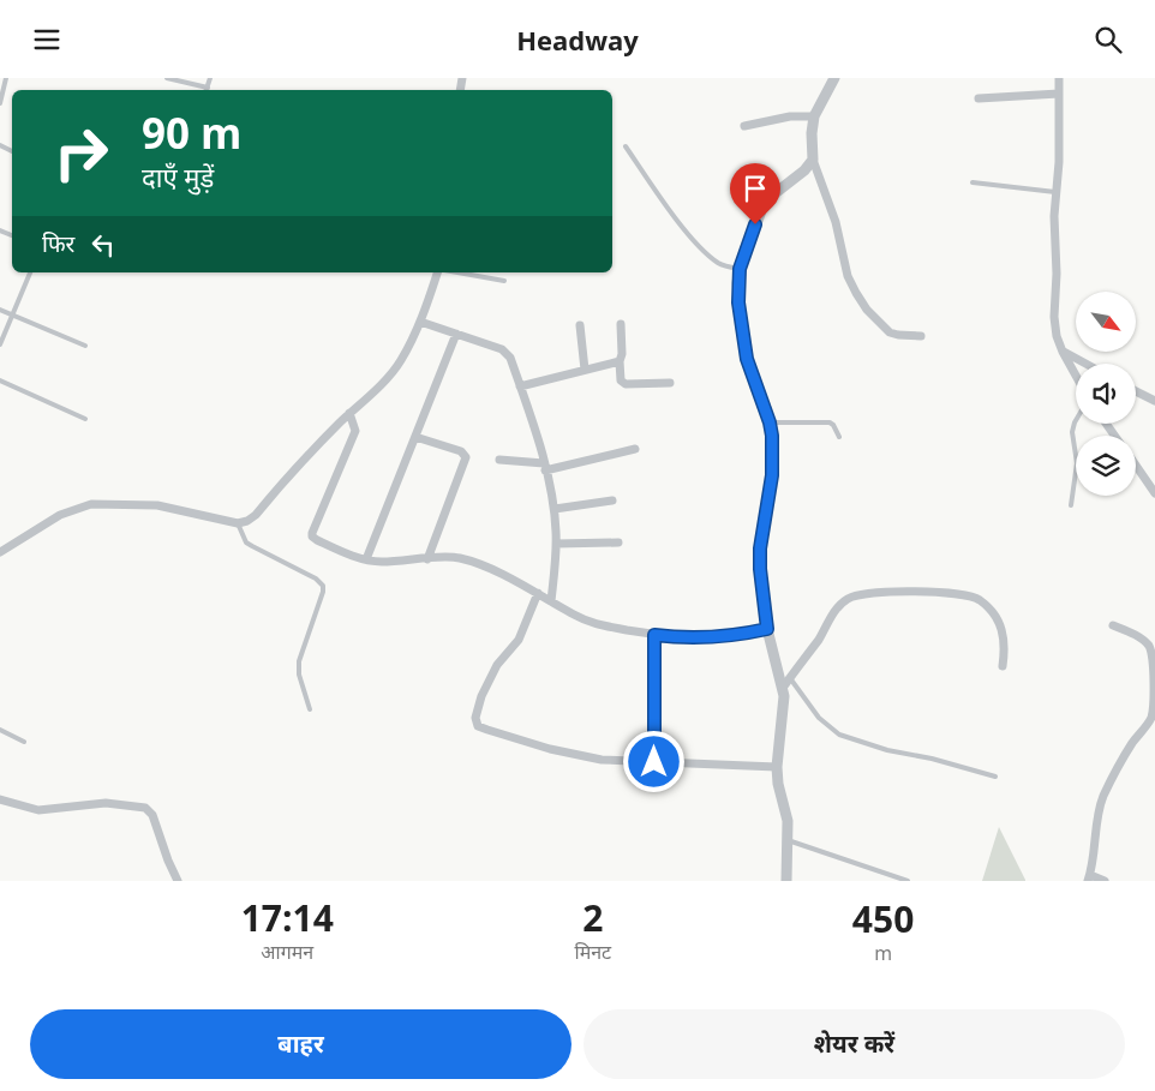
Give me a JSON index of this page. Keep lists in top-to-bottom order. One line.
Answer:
{"north":"bottom right","page":{"header":"Headway","turn":["90 m","दाएँ मुड़ें"],"then":"फिर","eta":["17:14","आगमन","2","मिनट","450","m"],"buttons":["बाहर","शेयर करें"]}}
